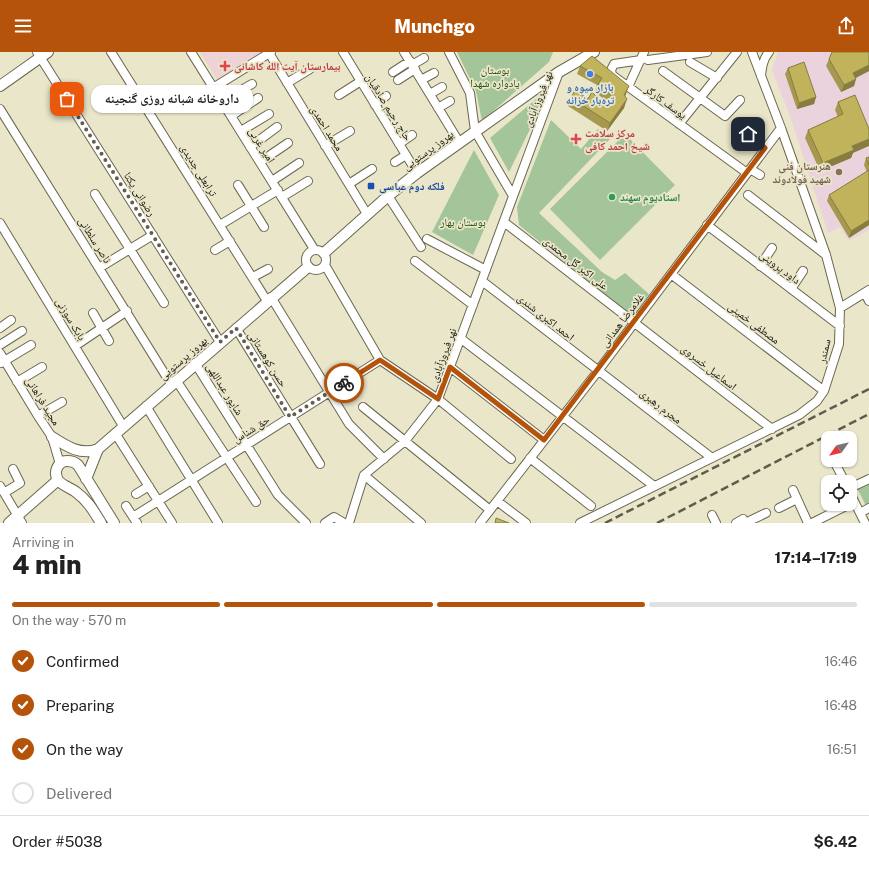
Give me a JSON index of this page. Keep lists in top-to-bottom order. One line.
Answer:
{"streets":{"main road":["نهر فیروز آبادی","بهروز پرستویی"],"street":["یوسف کارگر","حاج رحیم صادقیان","محمد احمدی","امیر غربی","ترابعلی جدیدی","رضوانی یکتا","ناصر سلطانی","علی اکبر گل محمدی","داود پروینی","احمد اکبری شندی","بابک سوزنی","غلامرضا همدانی","مصطفی خمینی","سمندر","نهر فیروزآبادی","حسن کوهستانی","اسماعیل خسروی","شاپور عبداللهی","مجید فراهانی","محرم رهبری","حق شناس"]},"crossings":[["نهر فیروز آبادی","بهروز پرستویی"],["نهر فیروز آبادی","نهر فیروزآبادی"],["یوسف کارگر","غلامرضا همدانی"],["حاج رحیم صادقیان","بهروز پرستویی"],["محمد احمدی","بهروز پرستویی"],["امیر غربی","بهروز پرستویی"],["بهروز پرستویی","ترابعلی جدیدی"],["بهروز پرستویی","رضوانی یکتا"],["بهروز پرستویی","ناصر سلطانی"],["بهروز پرستویی","بابک سوزنی"],["بهروز پرستویی","حسن کوهستانی"],["بهروز پرستویی","شاپور عبداللهی"],["ترابعلی جدیدی","نهر فیروزآبادی"],["ترابعلی جدیدی","حق شناس"],["ناصر سلطانی","حق شناس"],["علی اکبر گل محمدی","غلامرضا همدانی"],["علی اکبر گل محمدی","نهر فیروزآبادی"],["علی اکبر گل محمدی","اسماعیل خسروی"],["داود پروینی","غلامرضا همدانی"],["داود پروینی","سمندر"],["احمد اکبری شندی","غلامرضا همدانی"],["احمد اکبری شندی","نهر فیروزآبادی"],["احمد اکبری شندی","محرم رهبری"],["غلامرضا همدانی","مصطفی خمینی"],["غلامرضا همدانی","سمندر"],["غلامرضا همدانی","اسماعیل خسروی"],["غلامرضا همدانی","محرم رهبری"],["مصطفی خمینی","سمندر"],["سمندر","اسماعیل خسروی"],["سمندر","محرم رهبری"],["حسن کوهستانی","حق شناس"],["شاپور عبداللهی","حق شناس"]],"parks":["بوستان یادواره شهدا","بوستان بهار"],"places":{"health":["بیمارستان آیت الله کاشانی","مرکز سلامت شیخ احمد کافی"],"other":["بازار میوه و تره‌بار خزانه","داروخانه شبانه روزی گنجینه","هنرستان فنی شهید فولادوند","استادیوم سهند"],"transit":["فلکه دوم عباسی"]},"north":"bottom left","page":{"header":"Munchgo","bubble":"داروخانه شبانه روزی گنجینه","heading":["4 min","Arriving in","17:14–17:19"],"panel":["Order #5038","$6.42"],"bar":"On the way · 570 m","list":[["Confirmed","16:46"],["Preparing","16:48"],["On the way","16:51"],"Delivered"]}}
